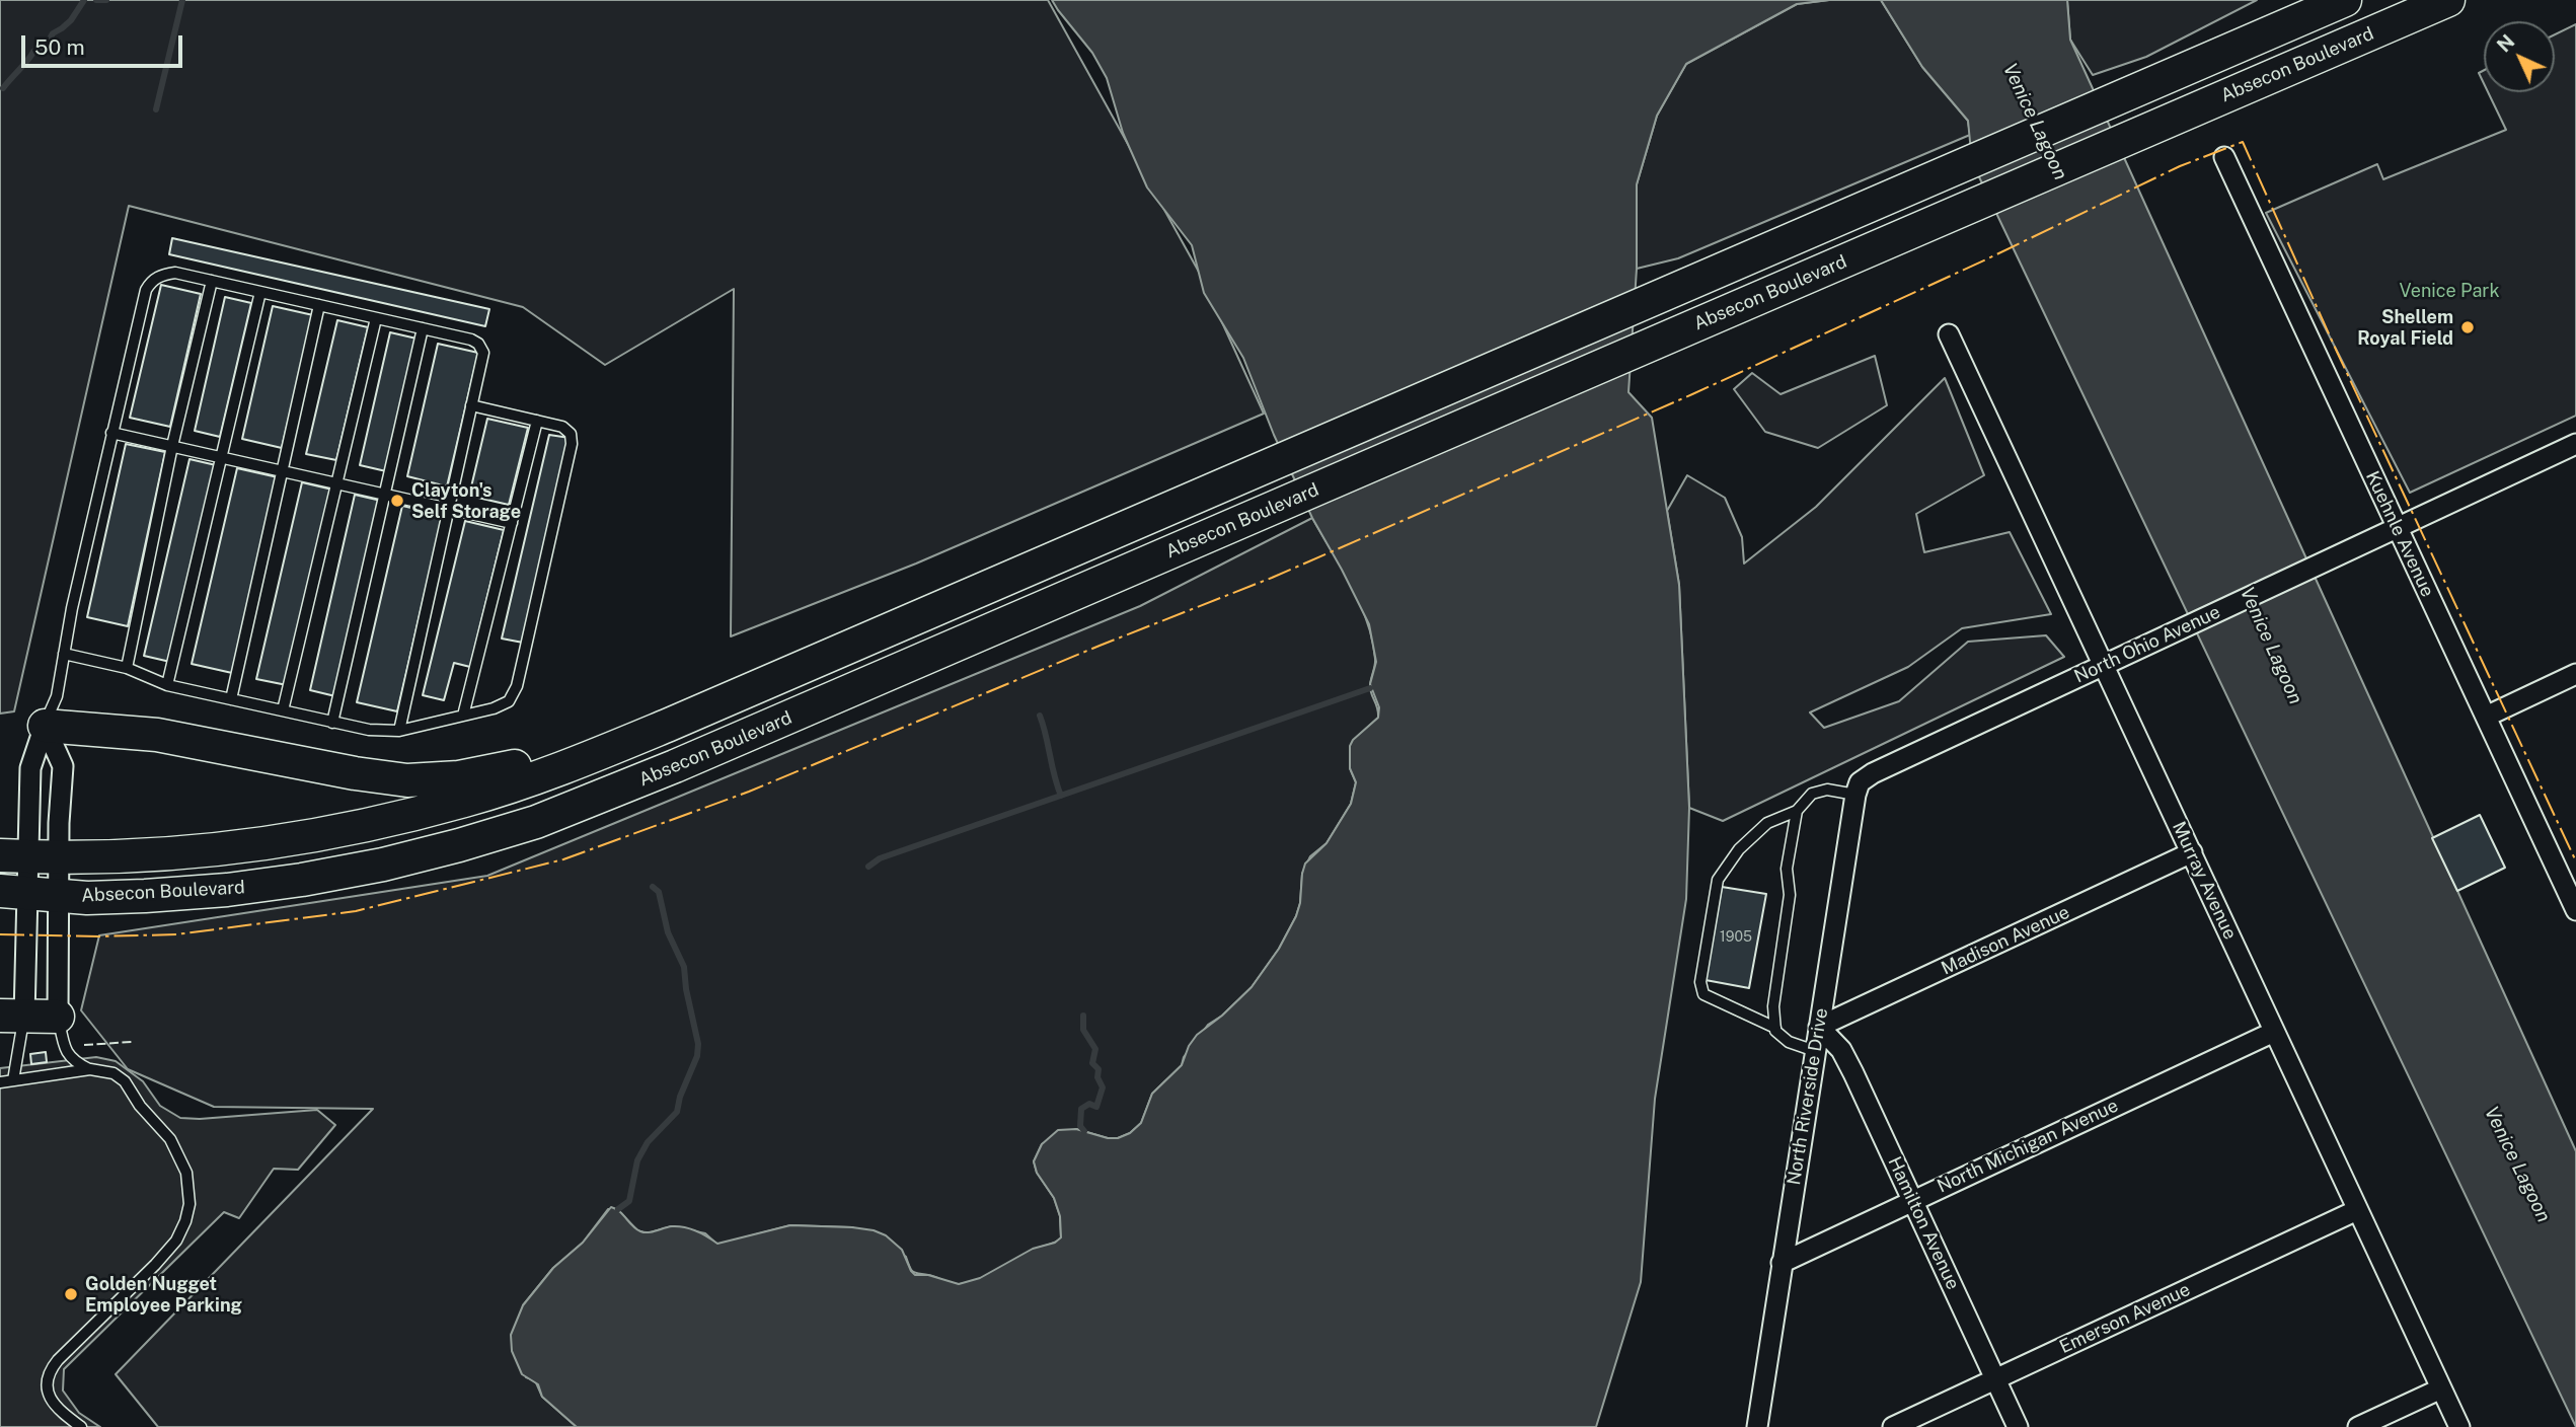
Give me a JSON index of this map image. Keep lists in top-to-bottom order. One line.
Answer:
{"streets":{"highway":["Absecon Boulevard"],"street":["Kuehnle Avenue","North Ohio Avenue","Murray Avenue","Madison Avenue","North Riverside Drive","North Michigan Avenue","Hamilton Avenue","Emerson Avenue"]},"crossings":[["Kuehnle Avenue","North Ohio Avenue"],["North Ohio Avenue","Murray Avenue"],["North Ohio Avenue","North Riverside Drive"],["Murray Avenue","Madison Avenue"],["Murray Avenue","North Michigan Avenue"],["Murray Avenue","Emerson Avenue"],["Madison Avenue","North Riverside Drive"],["Madison Avenue","Hamilton Avenue"],["North Riverside Drive","North Michigan Avenue"],["North Riverside Drive","Hamilton Avenue"],["North Michigan Avenue","Hamilton Avenue"],["Hamilton Avenue","Emerson Avenue"]],"water":["Venice Lagoon"],"parks":["Venice Park"],"places":["Shellem Royal Field","Clayton's Self Storage","Golden Nugget Employee Parking"],"house_numbers":["1905"],"scale_bar":"50 m","north":"top left"}
